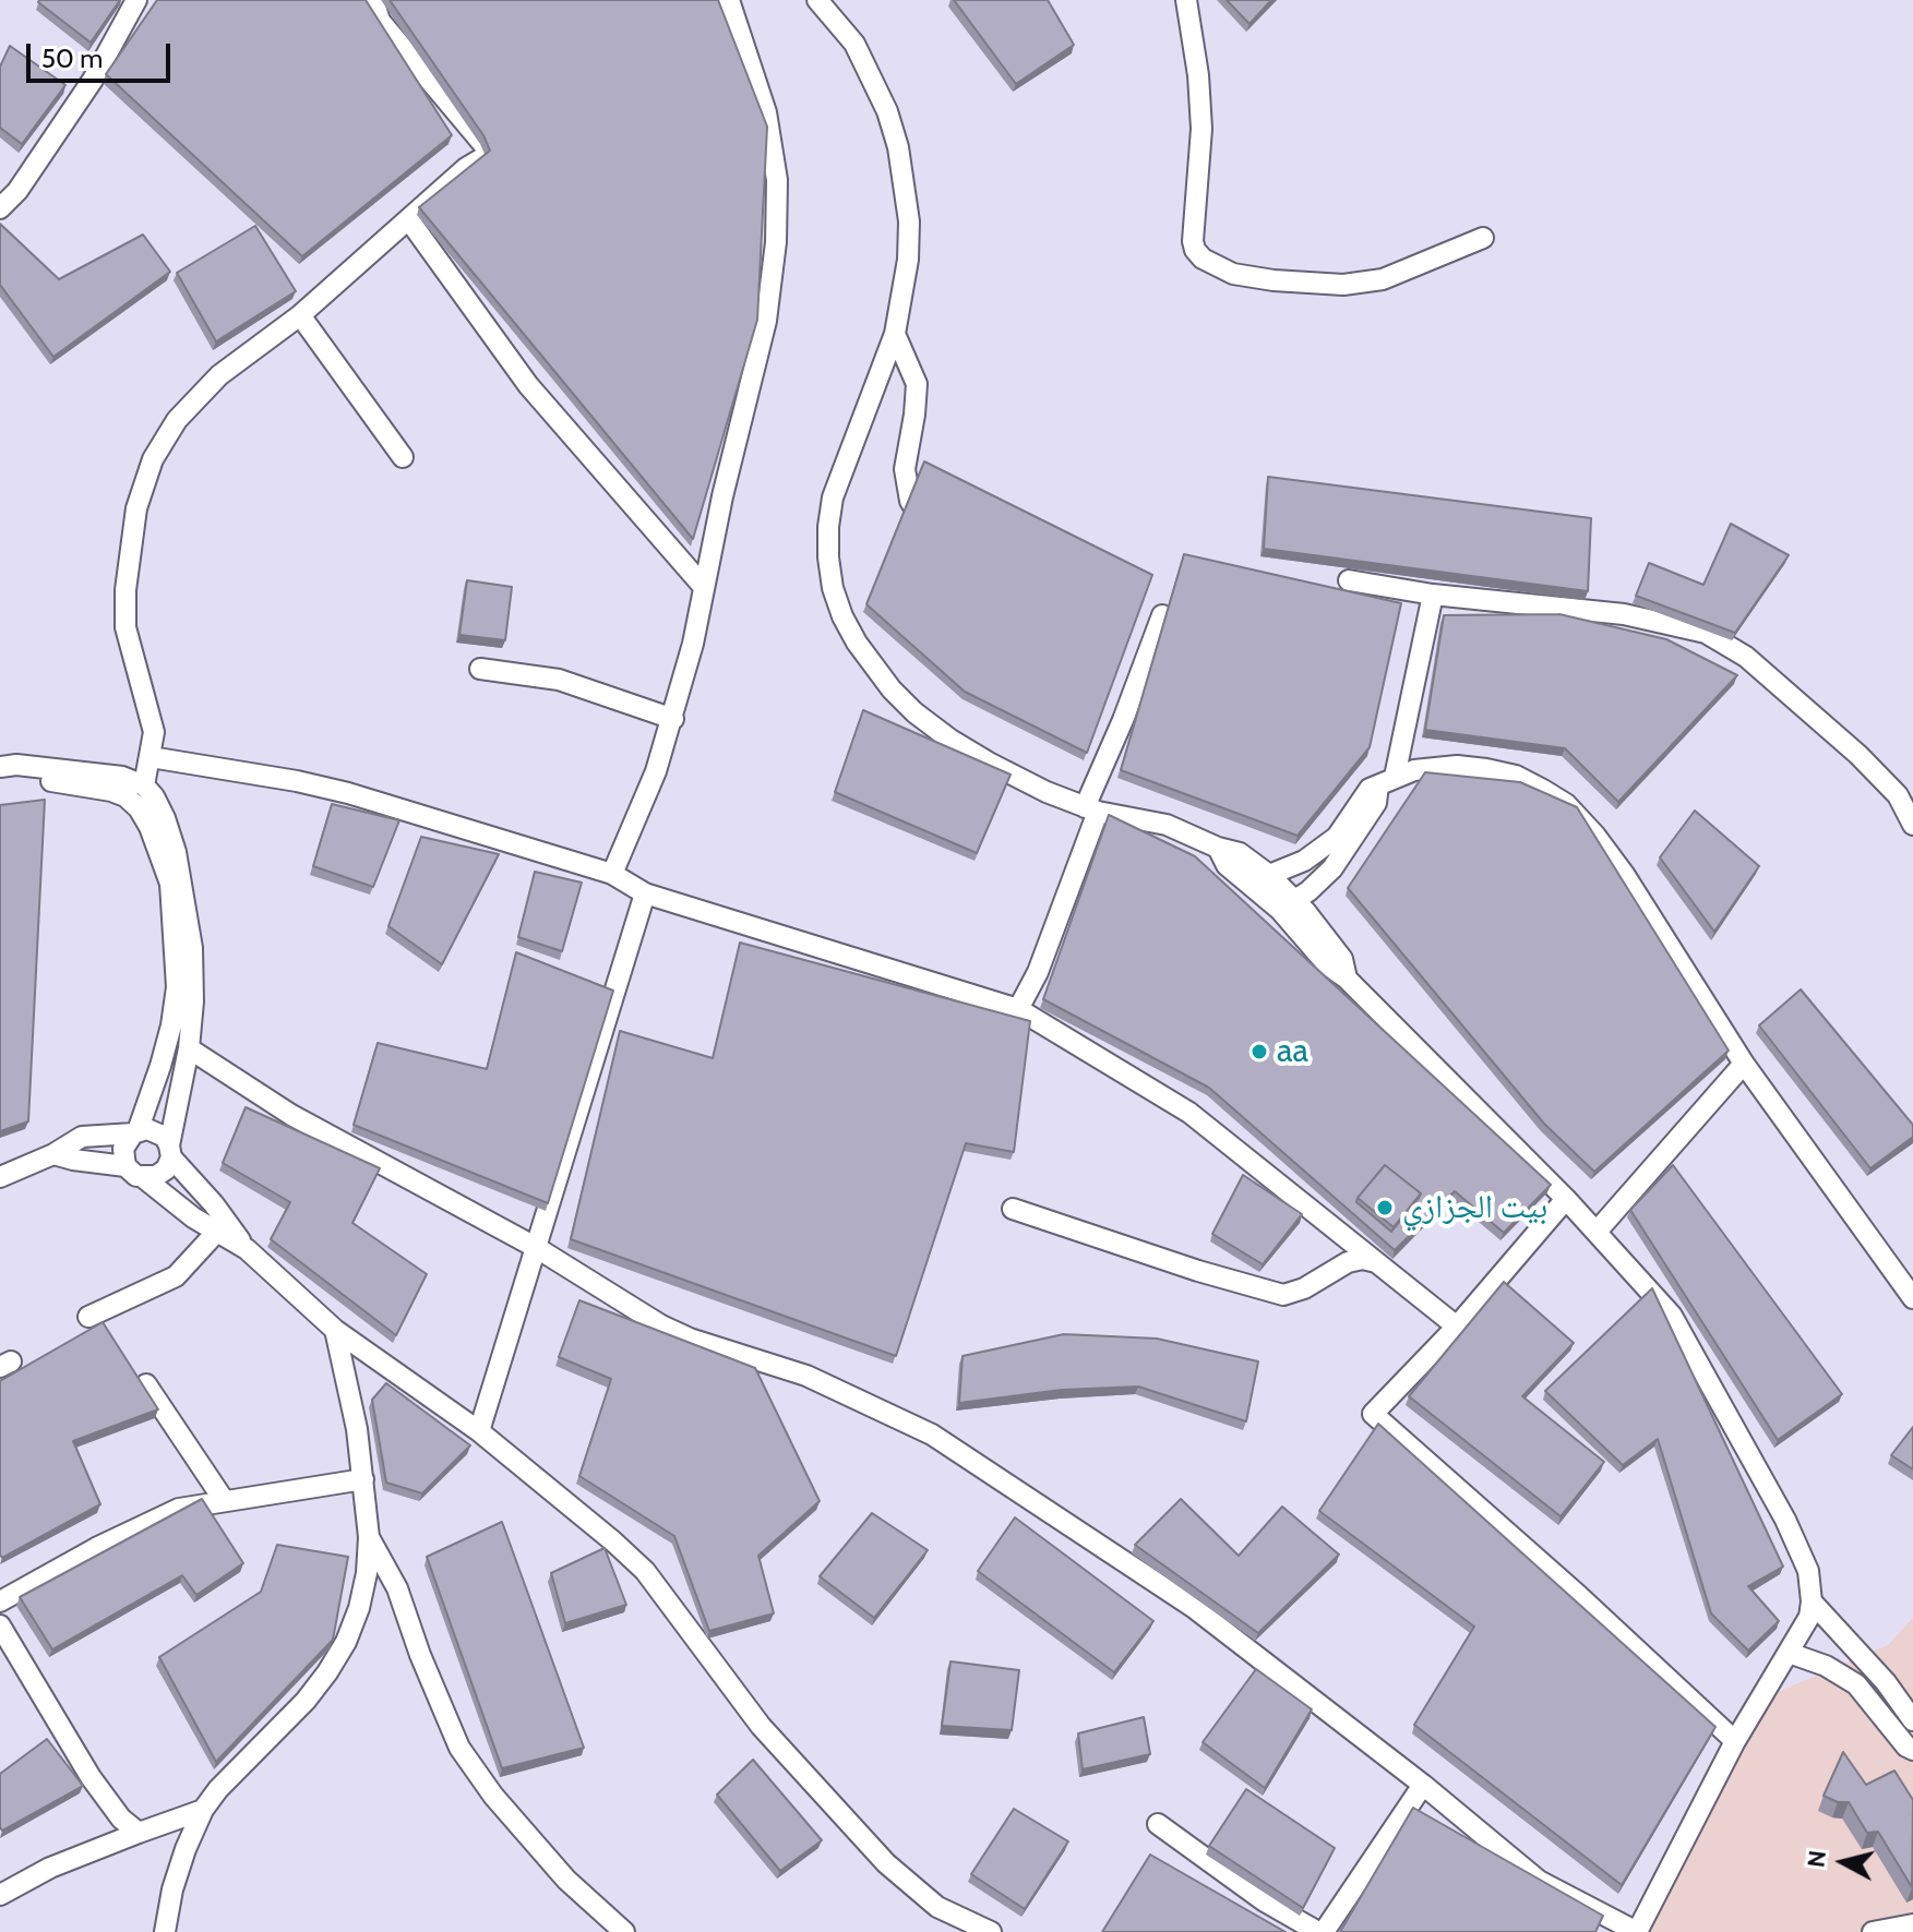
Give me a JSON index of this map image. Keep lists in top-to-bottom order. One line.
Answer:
{"places":["aa","بيت الجزازي"],"scale_bar":"50 m","north":"left"}
